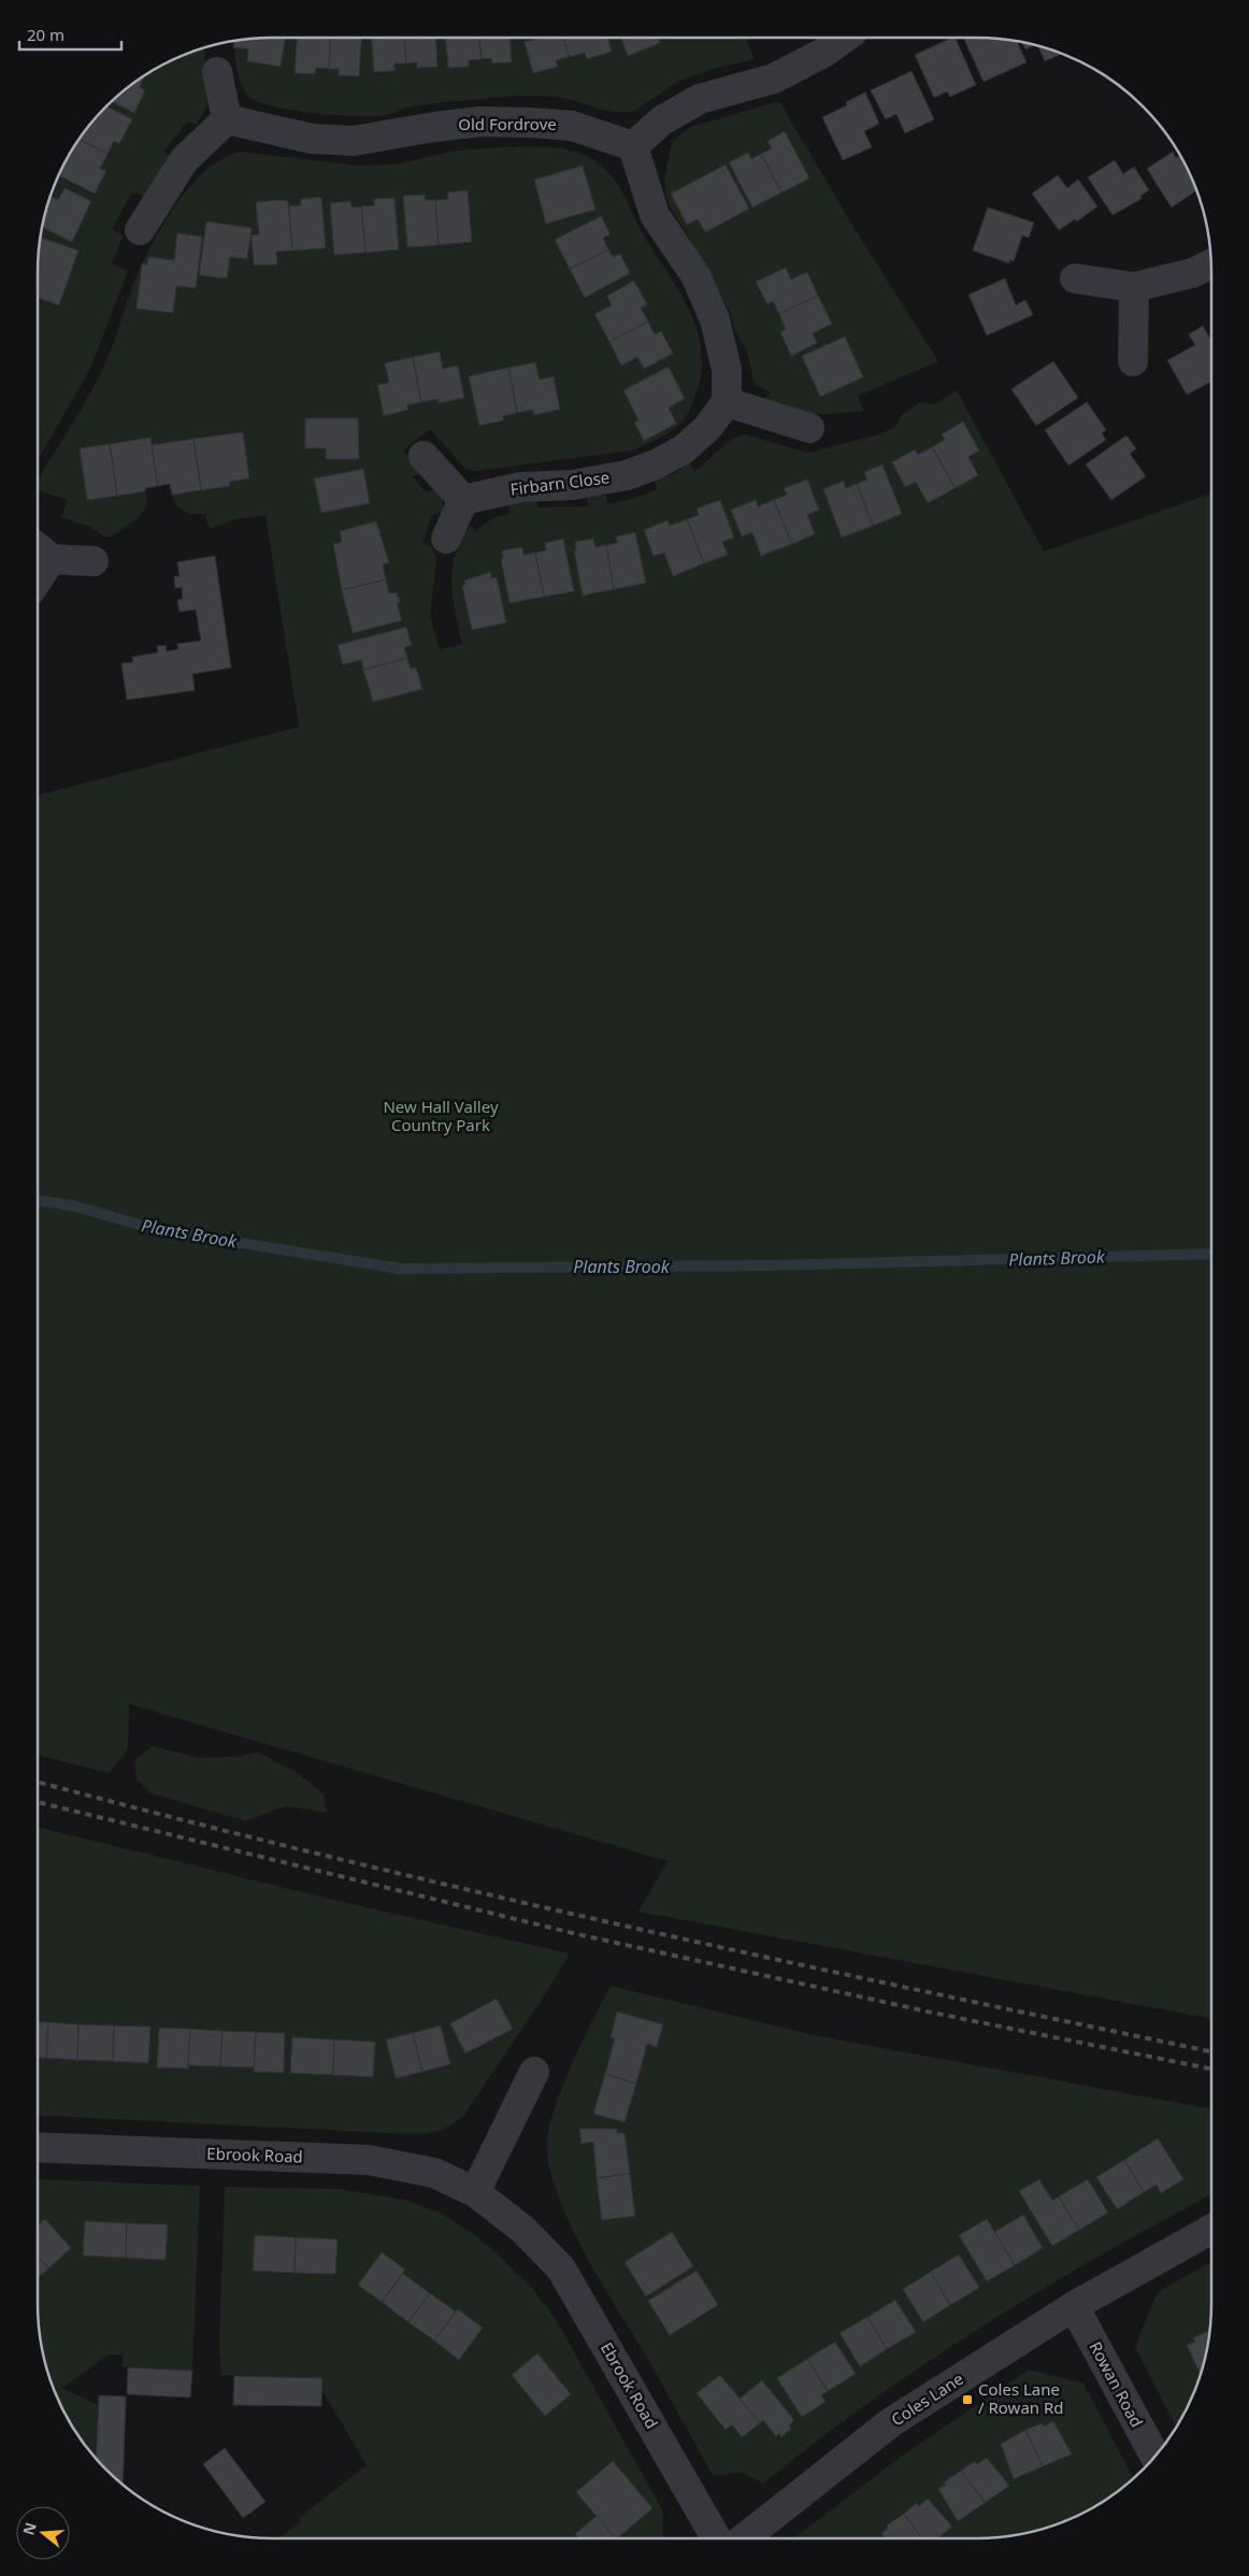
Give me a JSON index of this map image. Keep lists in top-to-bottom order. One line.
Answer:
{"streets":{"street":["Old Fordrove","Firbarn Close","Ebrook Road","Rowan Road","Coles Lane"]},"crossings":[["Rowan Road","Coles Lane"]],"water":["Plants Brook"],"parks":["New Hall Valley Country Park"],"places":{"transit":["Coles Lane / Rowan Rd"]},"scale_bar":"20 m","north":"left"}
